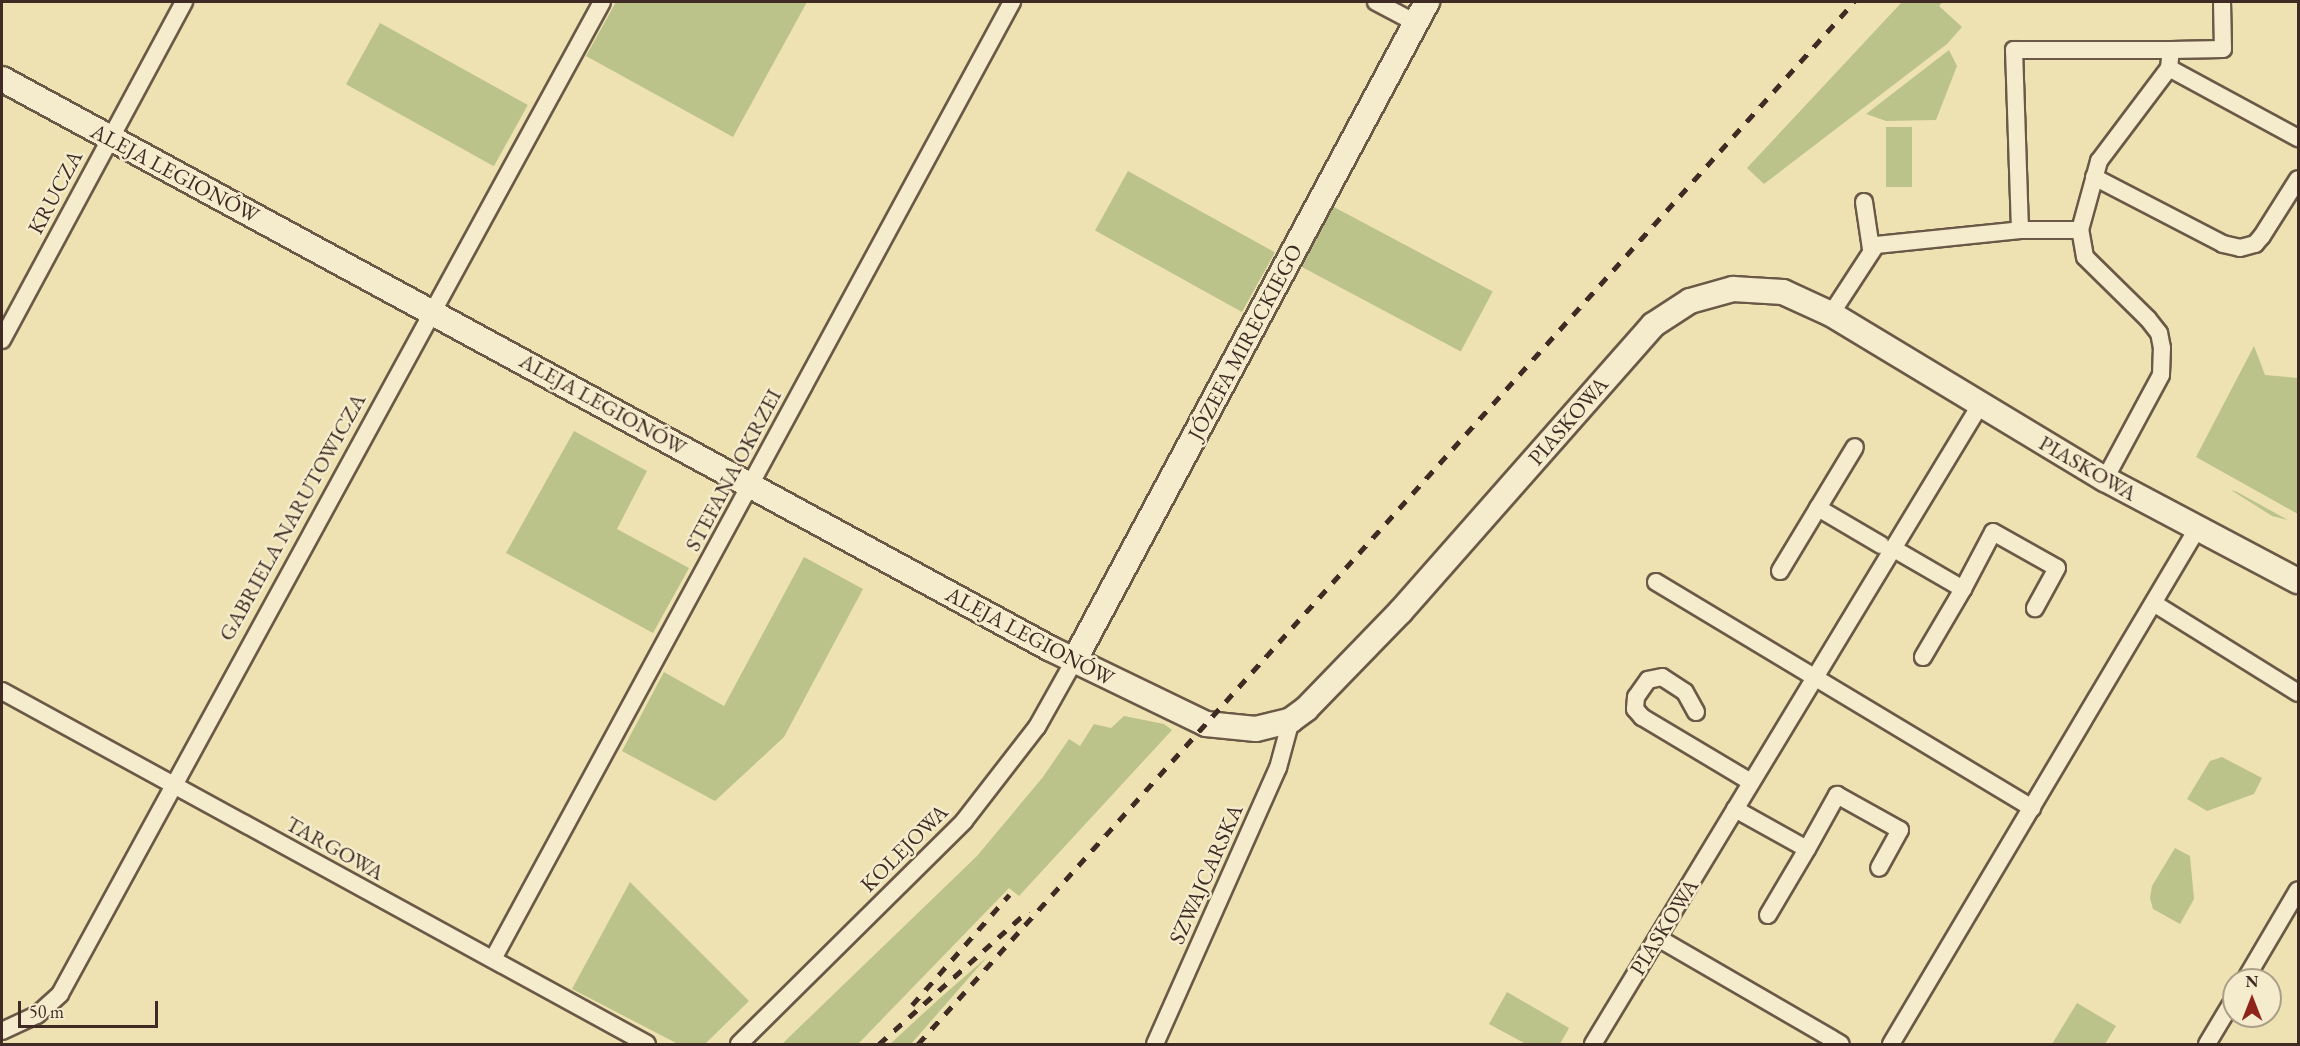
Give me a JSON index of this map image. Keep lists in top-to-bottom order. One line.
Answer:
{"streets":{"street":["ALEJA LEGIONÓW","KRUCZA","JÓZEFA MIRECKIEGO","PIASKOWA","STEFANA OKRZEI","GABRIELA NARUTOWICZA","TARGOWA","KOLEJOWA","SZWAJCARSKA"]},"crossings":[["ALEJA LEGIONÓW","KRUCZA"],["ALEJA LEGIONÓW","JÓZEFA MIRECKIEGO"],["ALEJA LEGIONÓW","PIASKOWA"],["ALEJA LEGIONÓW","STEFANA OKRZEI"],["ALEJA LEGIONÓW","GABRIELA NARUTOWICZA"],["ALEJA LEGIONÓW","KOLEJOWA"],["JÓZEFA MIRECKIEGO","KOLEJOWA"],["PIASKOWA","SZWAJCARSKA"],["STEFANA OKRZEI","TARGOWA"],["GABRIELA NARUTOWICZA","TARGOWA"]],"scale_bar":"50 m","north":"top"}
